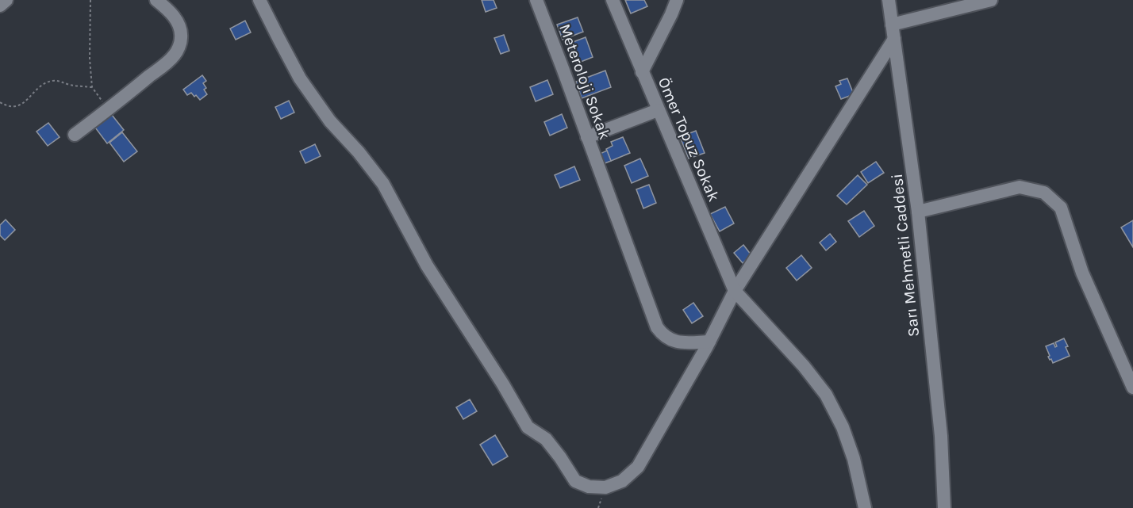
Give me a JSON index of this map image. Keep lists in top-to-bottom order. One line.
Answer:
{"streets":{"street":["Meteroloji Sokak","Ömer Topuz Sokak","Sarı Mehmetli Caddesi"]}}
